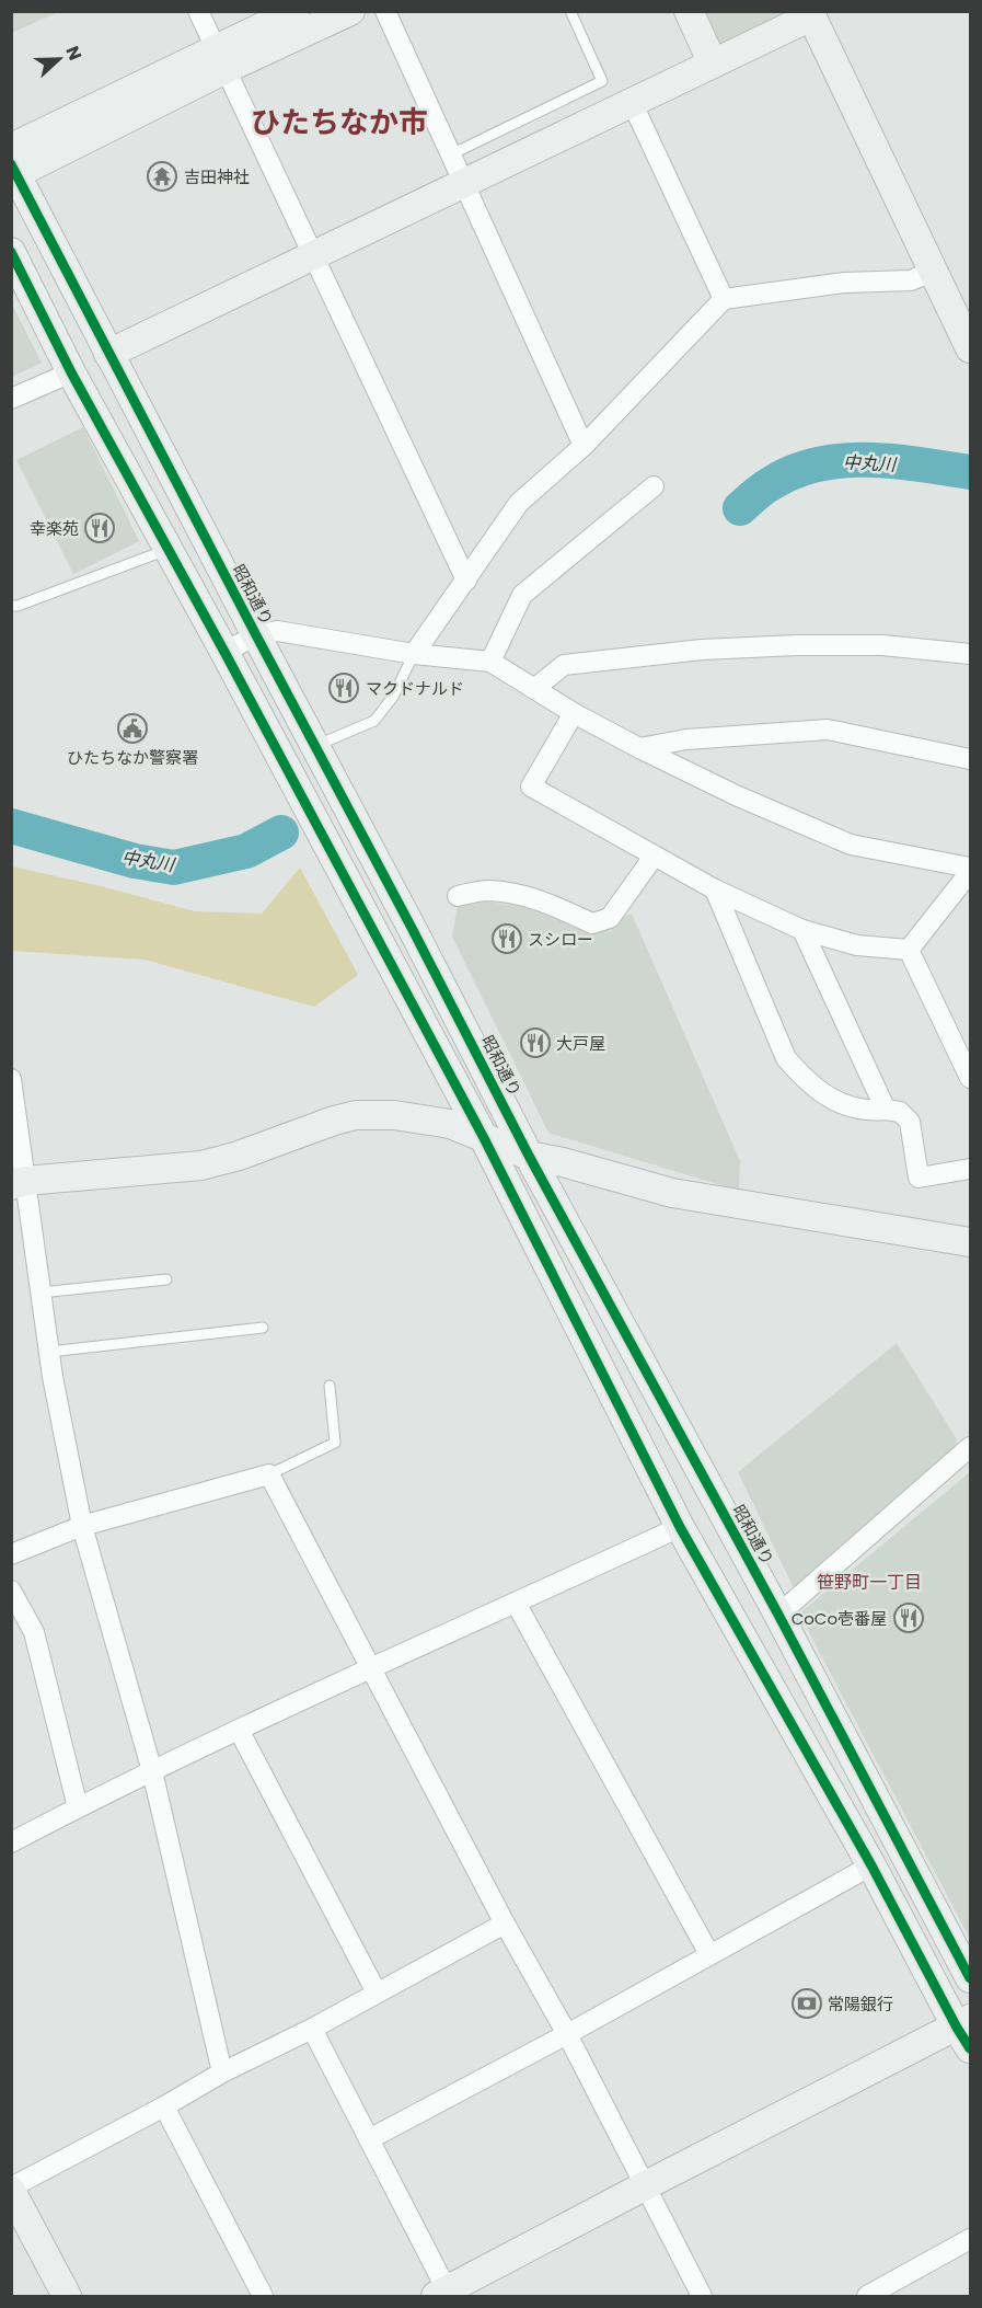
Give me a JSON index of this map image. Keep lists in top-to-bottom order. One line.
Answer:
{"streets":{"street":["昭和通り"]},"districts":["ひたちなか市","笹野町一丁目"],"water":["中丸川"],"places":{"temple":["吉田神社"],"restaurant":["幸楽苑","マクドナルド","スシロー","大戸屋","CoCo壱番屋"],"public building":["ひたちなか警察署"],"bank":["常陽銀行"]},"north":"right"}
